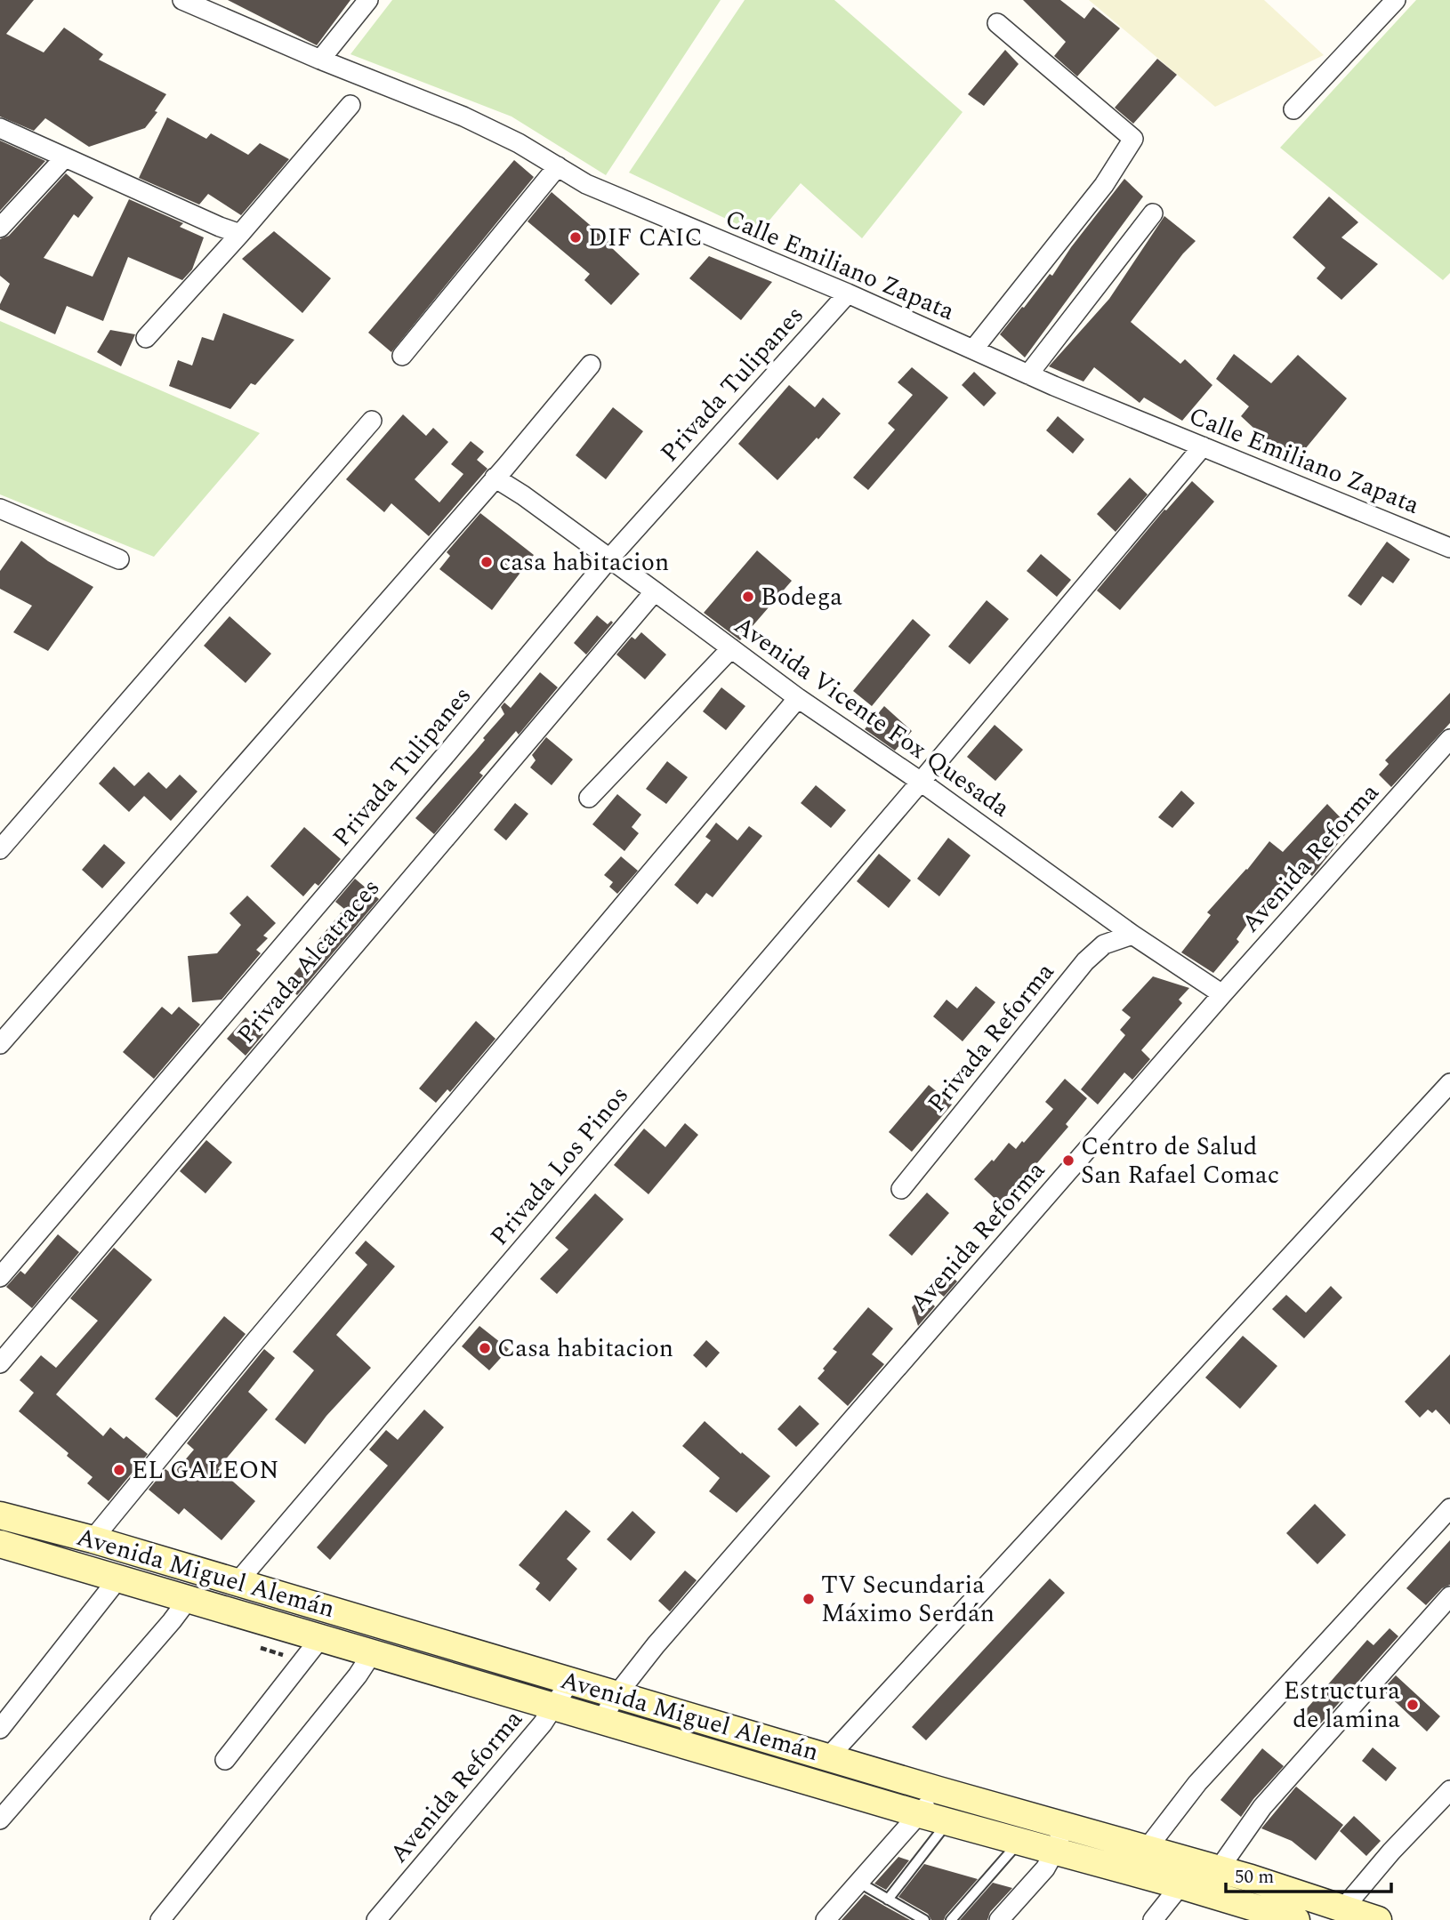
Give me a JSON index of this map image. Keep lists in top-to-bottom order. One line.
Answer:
{"streets":{"main road":["Avenida Miguel Alemán"],"street":["Calle Emiliano Zapata","Privada Tulipanes","Avenida Vicente Fox Quesada","Avenida Reforma","Privada Alcatraces","Privada Reforma","Privada Los Pinos"]},"crossings":[["Calle Emiliano Zapata","Privada Tulipanes"],["Calle Emiliano Zapata","Privada Los Pinos"],["Privada Tulipanes","Avenida Vicente Fox Quesada"],["Avenida Vicente Fox Quesada","Avenida Reforma"],["Avenida Vicente Fox Quesada","Privada Alcatraces"],["Avenida Vicente Fox Quesada","Privada Reforma"],["Avenida Vicente Fox Quesada","Privada Los Pinos"],["Avenida Reforma","Avenida Miguel Alemán"],["Privada Los Pinos","Avenida Miguel Alemán"]],"places":["DIF CAIC","casa habitacion","Bodega","Centro de Salud San Rafael Comac","Casa habitacion","EL GALEON","TV Secundaria Máximo Serdán","Estructura de lamina"],"scale_bar":"50 m"}
